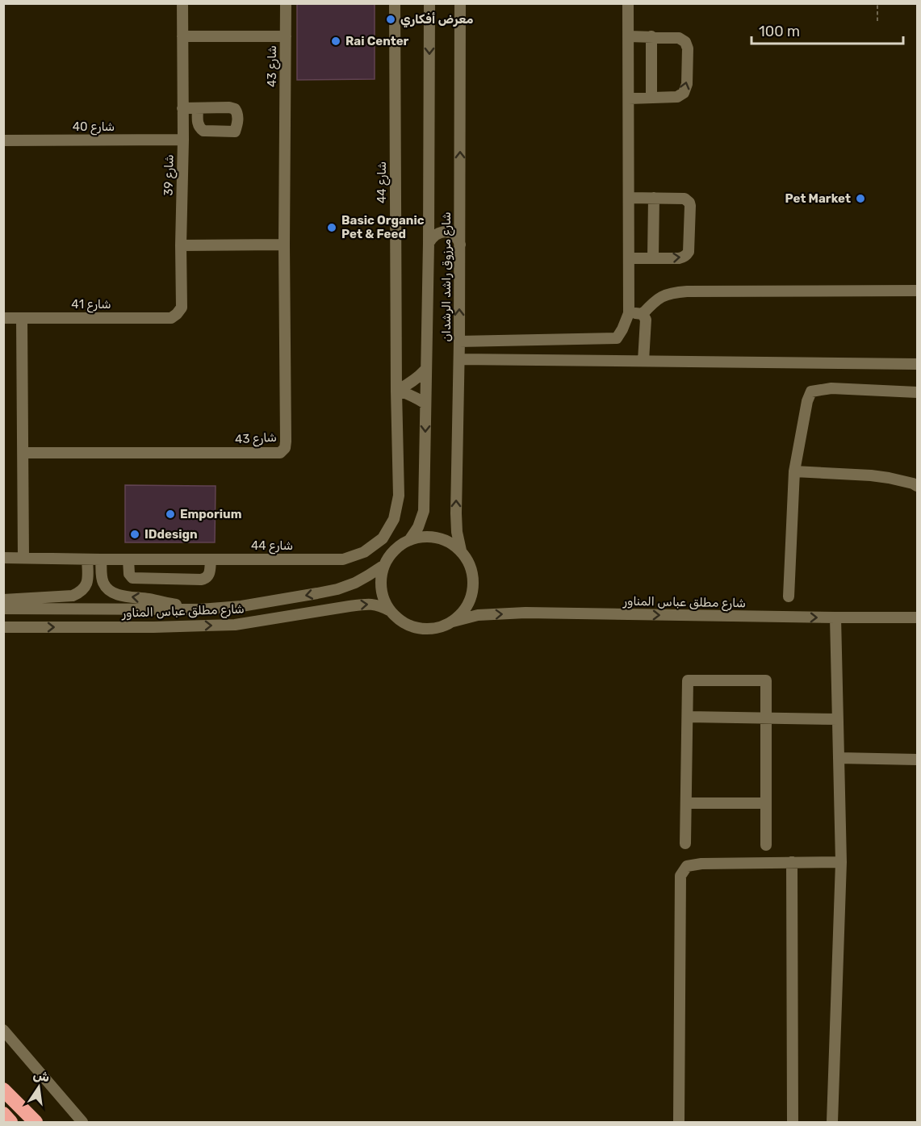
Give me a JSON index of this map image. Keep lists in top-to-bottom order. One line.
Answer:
{"streets":{"street":["شارع 43","شارع 40","شارع 39","شارع 44","شارع مرزوق راشد الرشدان","شارع 41","شارع مطلق عباس المناور"]},"crossings":[["شارع 40","شارع 39"],["شارع 39","شارع 41"],["شارع مرزوق راشد الرشدان","شارع مطلق عباس المناور"]],"places":["معرض أفكاري","Rai Center","Pet Market","Basic Organic Pet & Feed","Emporium","IDdesign"],"scale_bar":"100 m","north":"top"}
